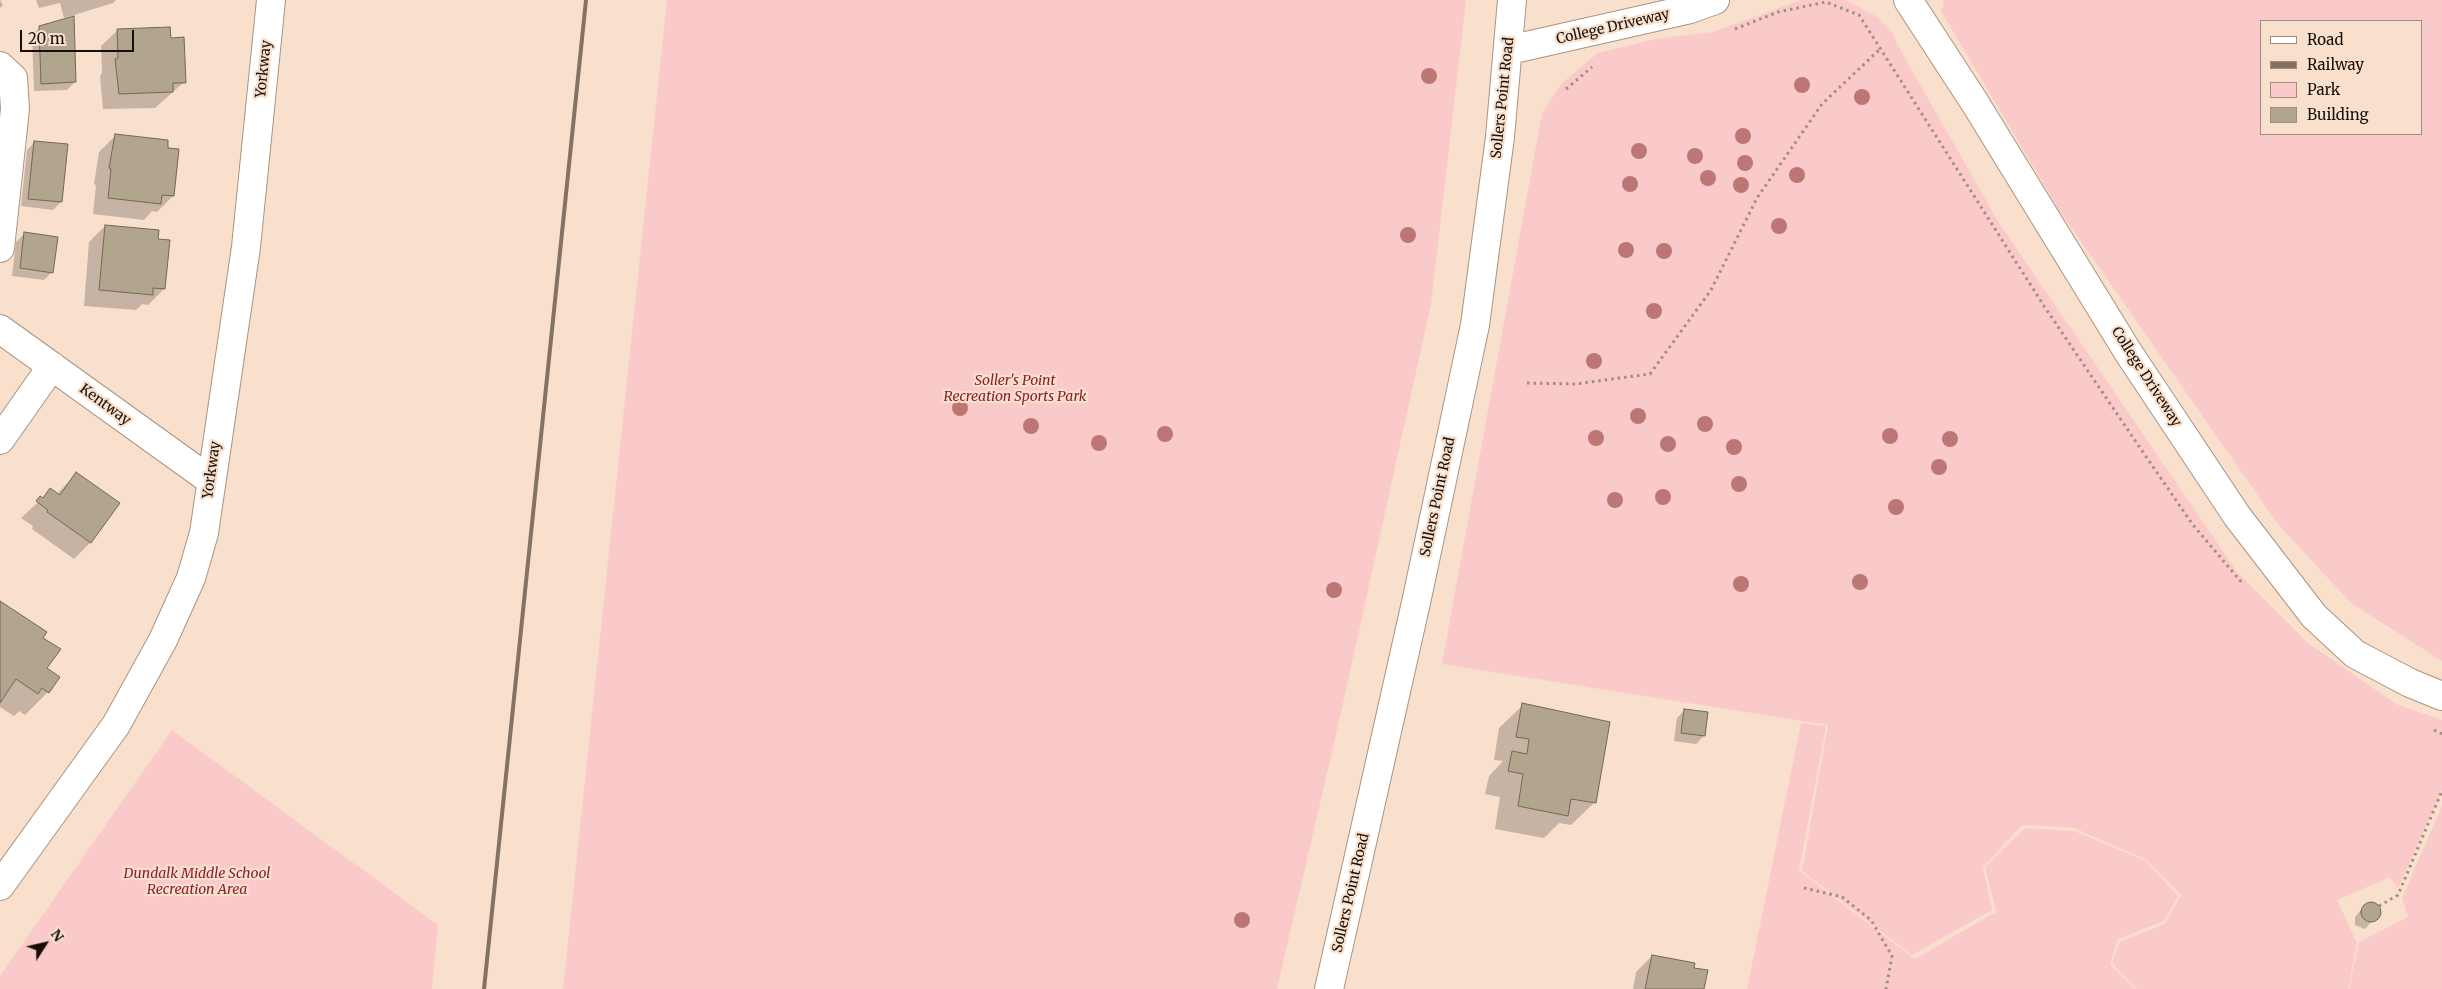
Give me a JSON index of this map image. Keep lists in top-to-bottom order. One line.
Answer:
{"streets":{"street":["College Driveway","Yorkway","Sollers Point Road","Kentway"]},"crossings":[["College Driveway","Sollers Point Road"],["Yorkway","Kentway"]],"parks":["Soller's Point Recreation Sports Park","Dundalk Middle School Recreation Area"],"legend":["Road","Railway","Park","Building"],"scale_bar":"20 m","north":"top right"}
